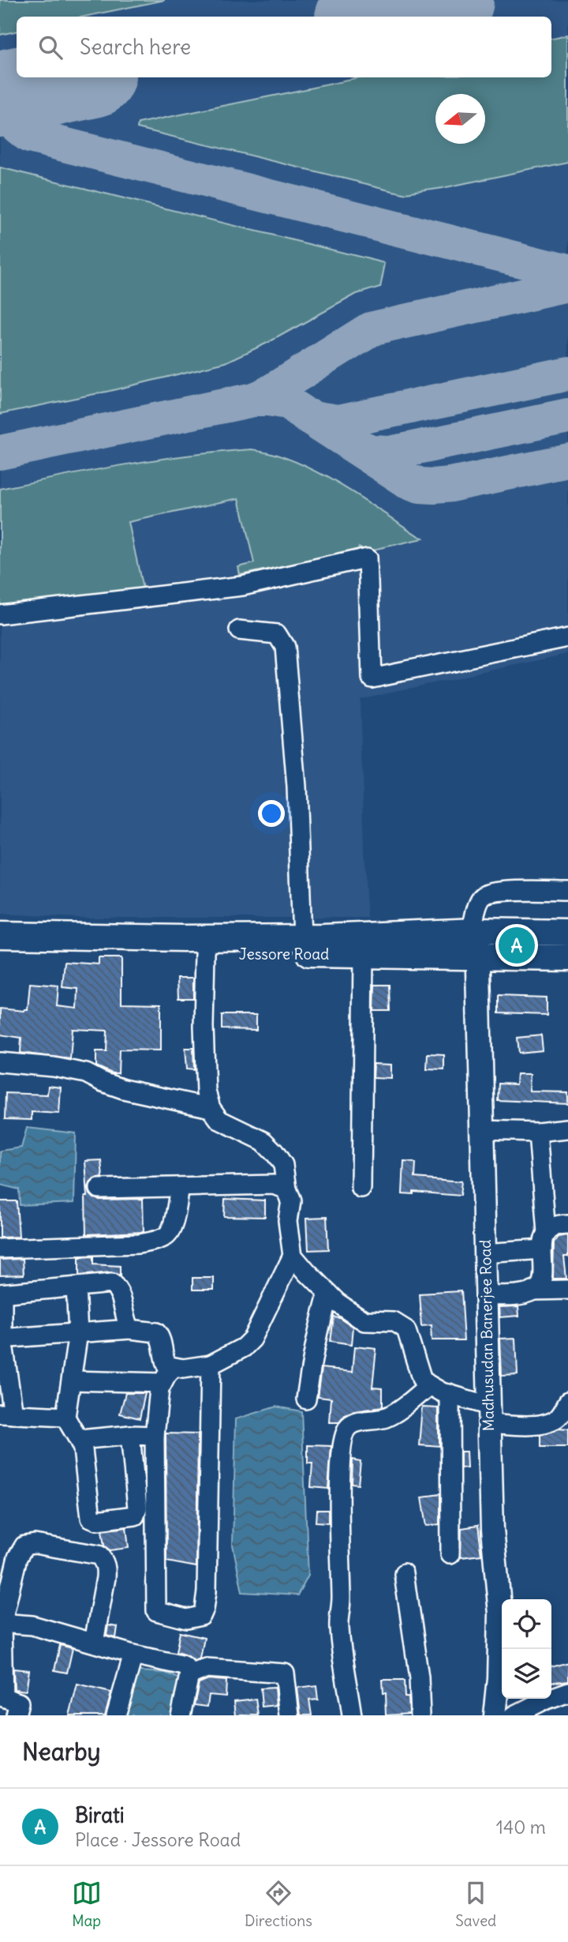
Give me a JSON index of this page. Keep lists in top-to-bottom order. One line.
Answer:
{"streets":{"highway":["Jessore Road"],"main road":["Madhusudan Banerjee Road"]},"crossings":[["Jessore Road","Madhusudan Banerjee Road"]],"north":"left","page":{"search":"Search here","pins":"A","heading":"Nearby","list":[{"mark":"A","name":"Birati","note":"Place · Jessore Road","value":"140 m"}],"nav":["Map","Directions","Saved"]}}
